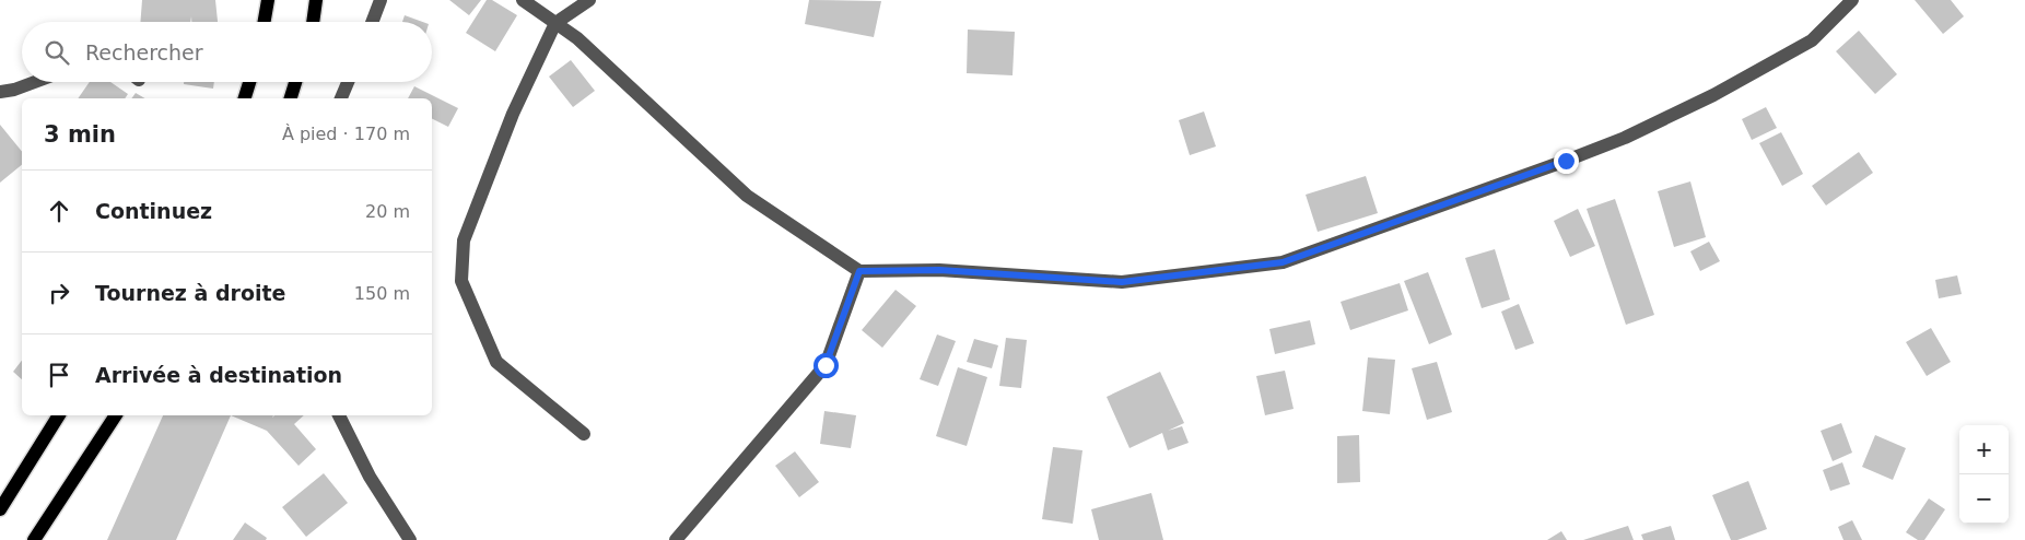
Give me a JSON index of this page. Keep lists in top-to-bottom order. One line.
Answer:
{"page":{"search":"Rechercher","heading":["3 min","À pied · 170 m"],"list":[["Continuez","20 m"],["Tournez à droite","150 m"],"Arrivée à destination"],"map_buttons":["+","−"]}}
